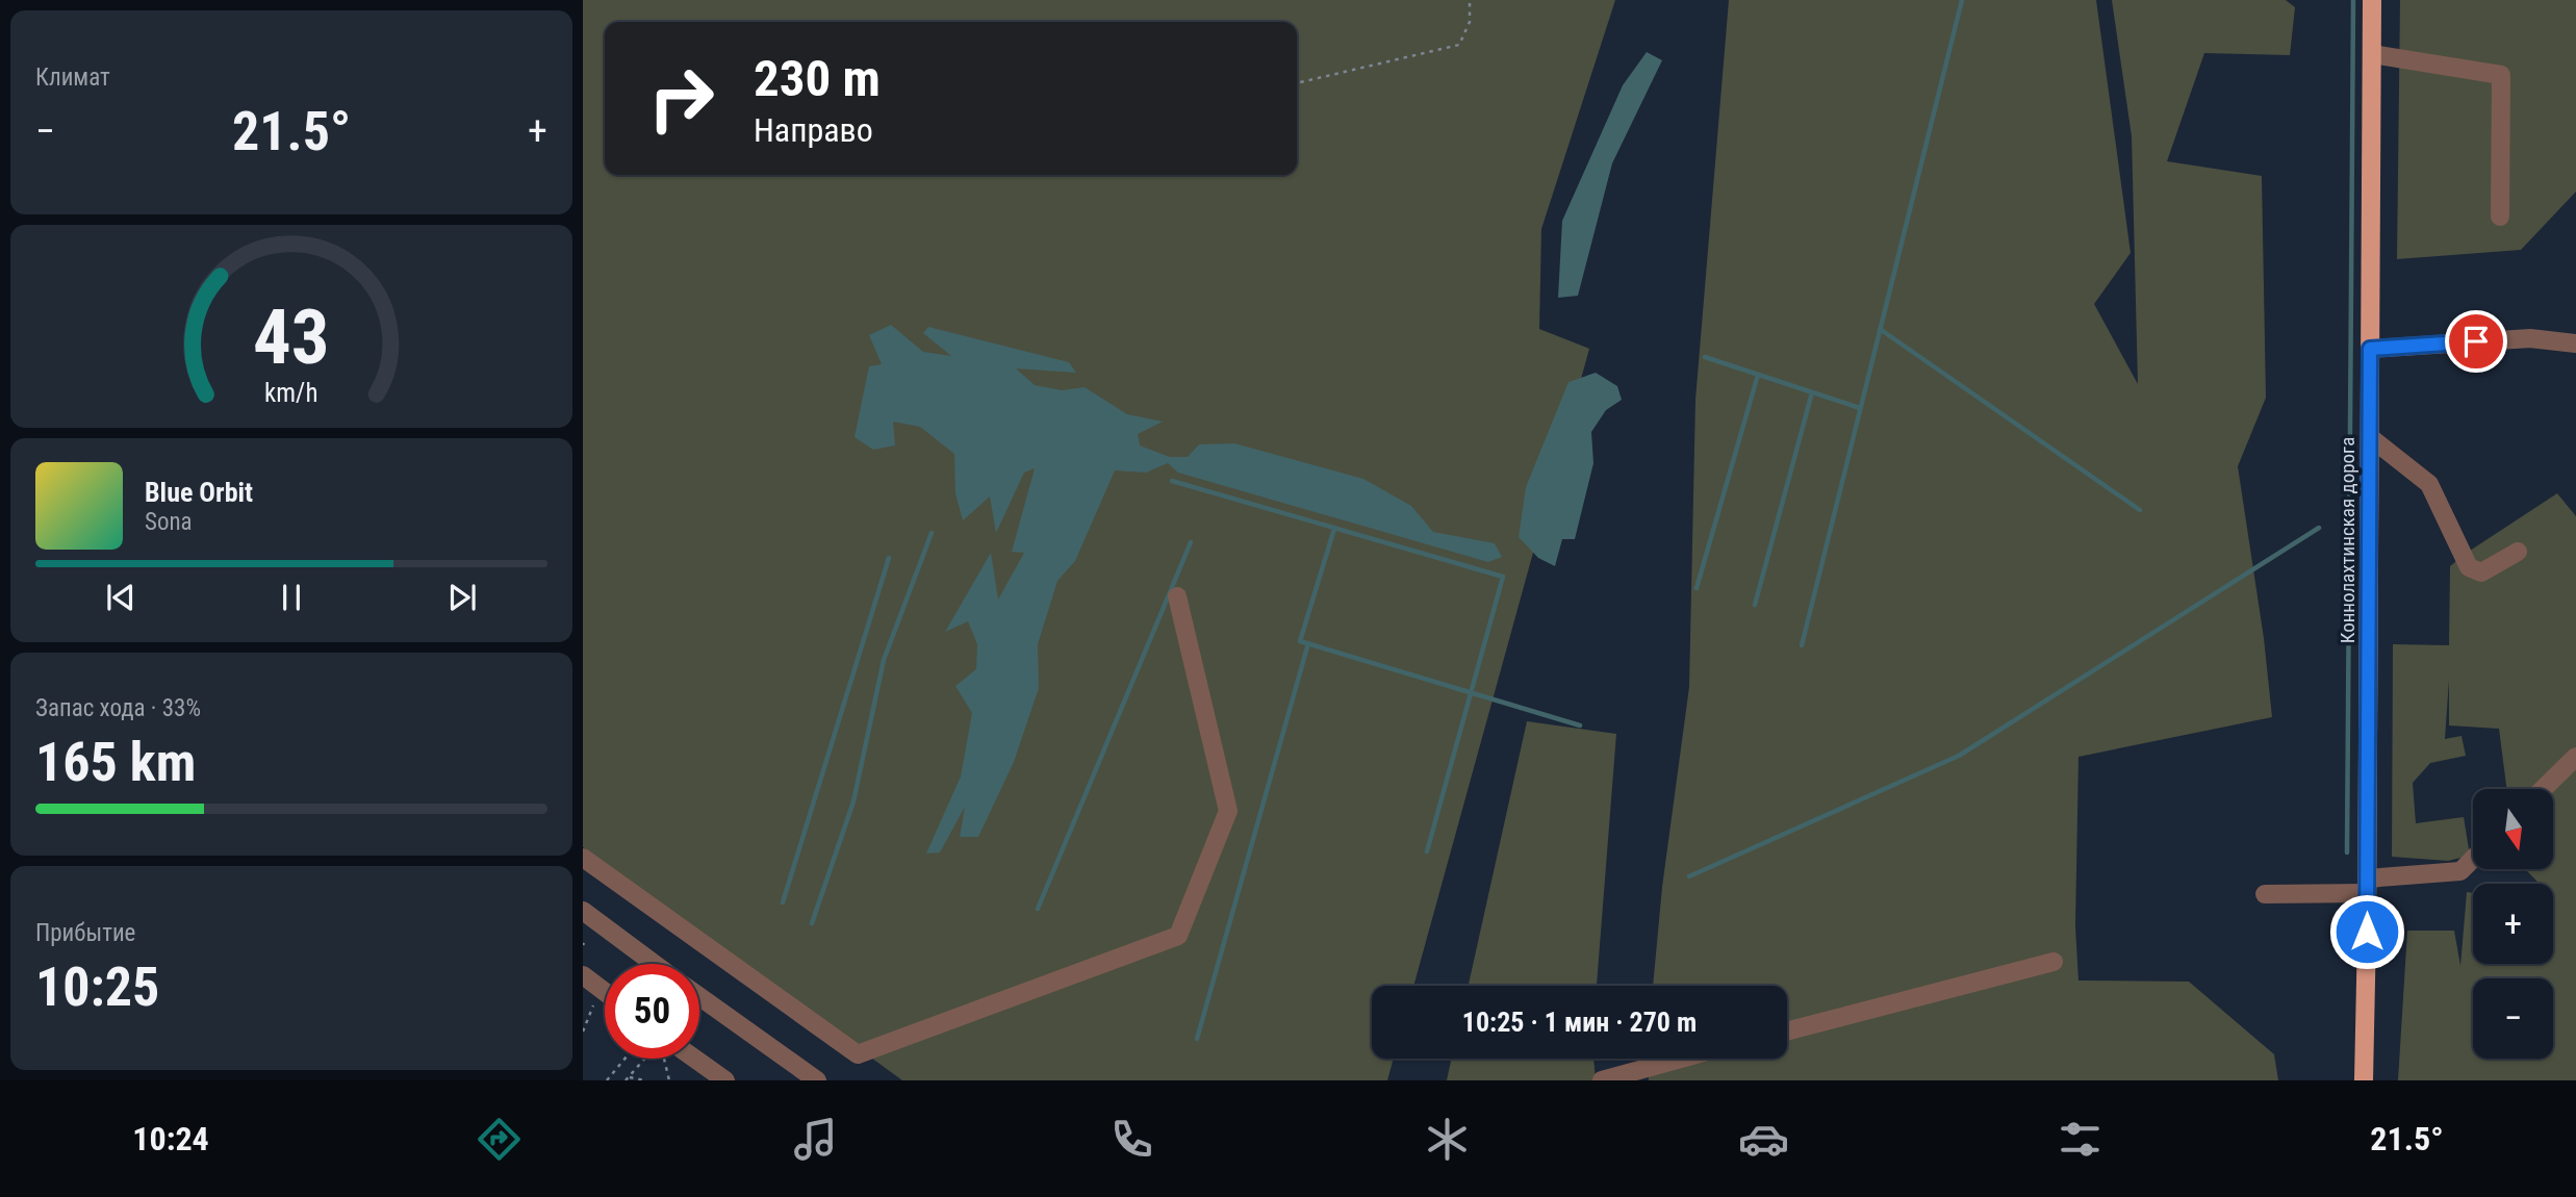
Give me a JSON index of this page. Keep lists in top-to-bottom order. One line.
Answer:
{"streets":{"main road":["Коннолахтинская дорога"]},"north":"bottom","page":{"tile":["Климат",["Запас хода · 33%","165 km"],["Прибытие","10:25"]],"turn":["230 m","Направо"],"heat":["−","21.5°","+"],"song":["Blue Orbit","Sona"],"map_buttons":["+","−"],"limit":"50","trip":"10:25 · 1 мин · 270 m","tabs":["10:24","21.5°"],"gauge":["43","km/h"]}}
